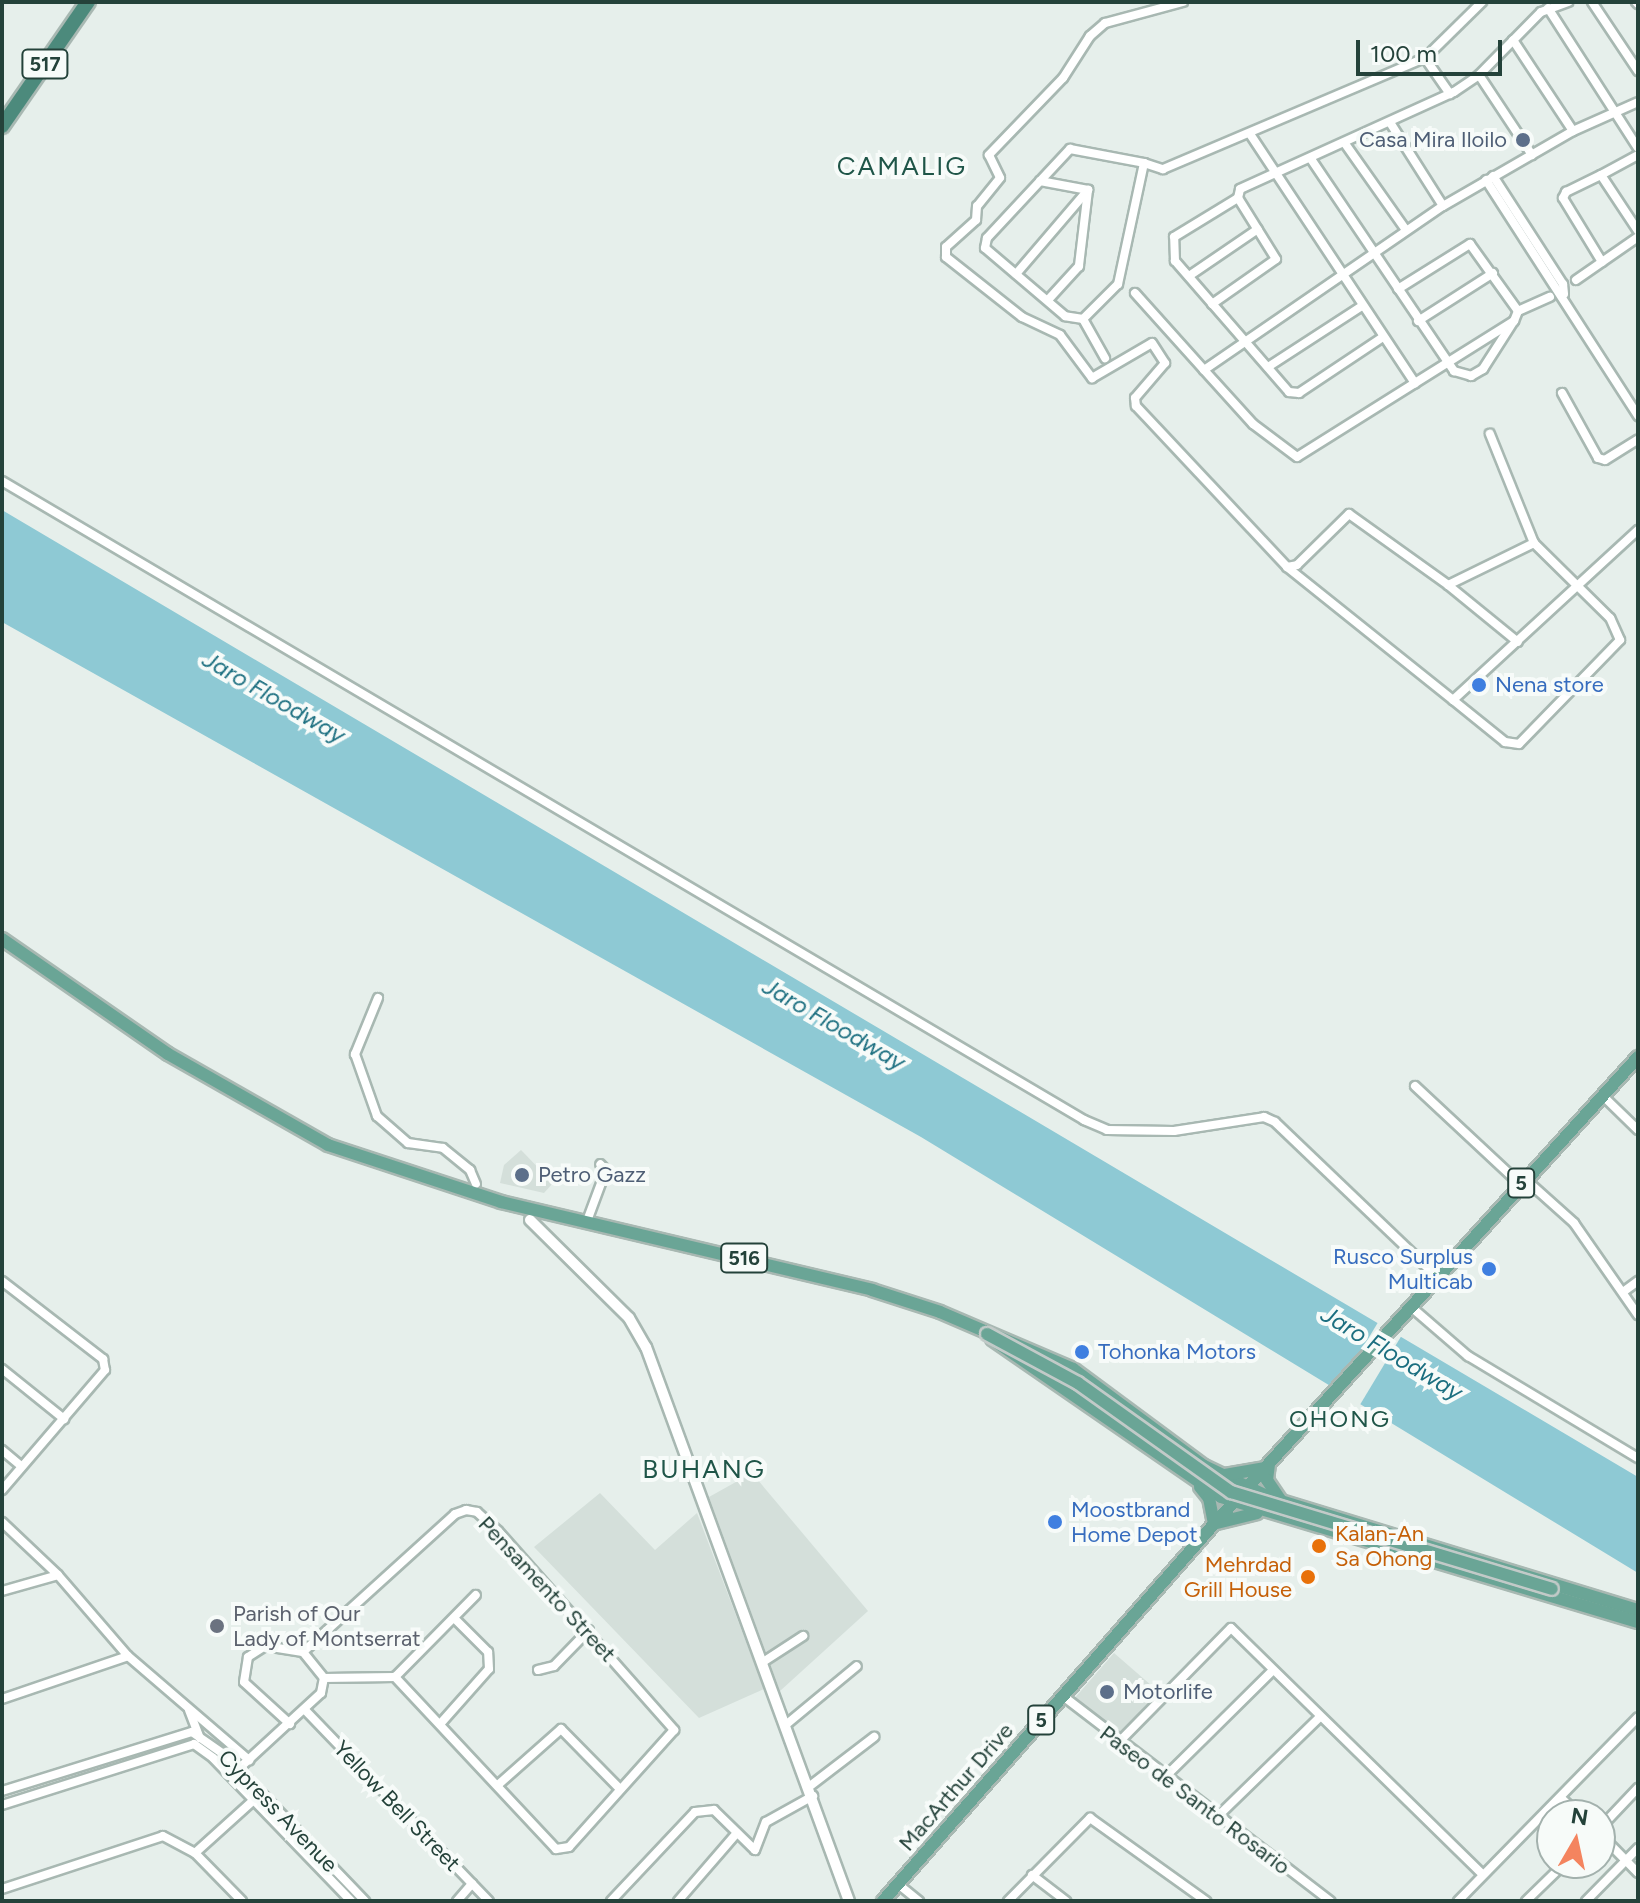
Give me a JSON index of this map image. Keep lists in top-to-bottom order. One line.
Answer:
{"streets":{"highway":["517"],"main road":["5","516","MacArthur Drive"],"street":["Pensamento Street","Paseo de Santo Rosario","Yellow Bell Street","Cypress Avenue"]},"crossings":[["516","MacArthur Drive"],["Pensamento Street","Yellow Bell Street"],["MacArthur Drive","Paseo de Santo Rosario"]],"districts":["CAMALIG","OHONG","BUHANG"],"water":["Jaro Floodway"],"places":["Casa Mira Iloilo","Nena store","Petro Gazz","Rusco Surplus Multicab","Tohonka Motors","Moostbrand Home Depot","Kalan-An Sa Ohong","Mehrdad Grill House","Parish of Our Lady of Montserrat","Motorlife"],"scale_bar":"100 m","north":"top"}
